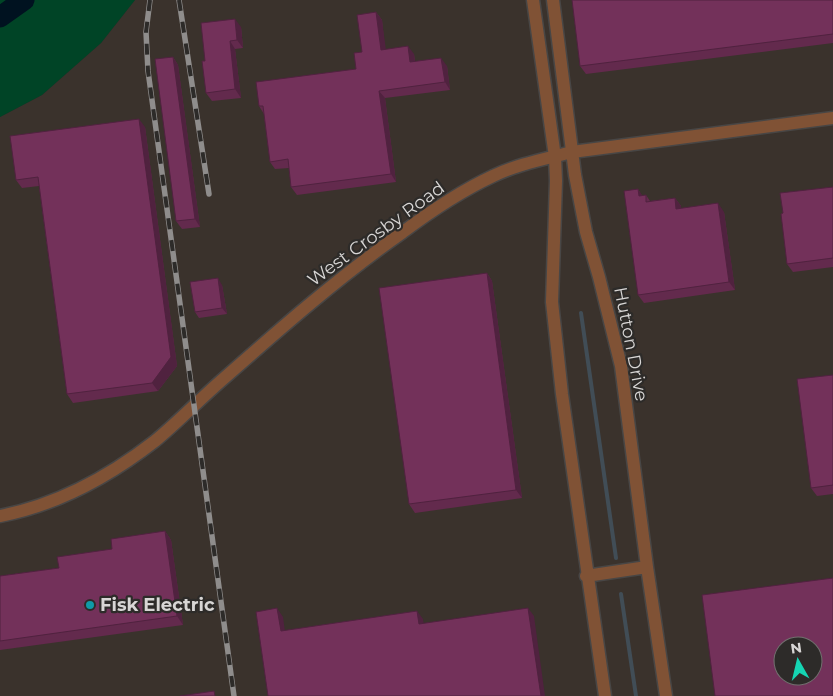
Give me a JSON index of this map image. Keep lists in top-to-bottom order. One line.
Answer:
{"streets":{"street":["West Crosby Road","Hutton Drive"]},"crossings":[["West Crosby Road","Hutton Drive"]],"places":["Fisk Electric"],"north":"top"}
